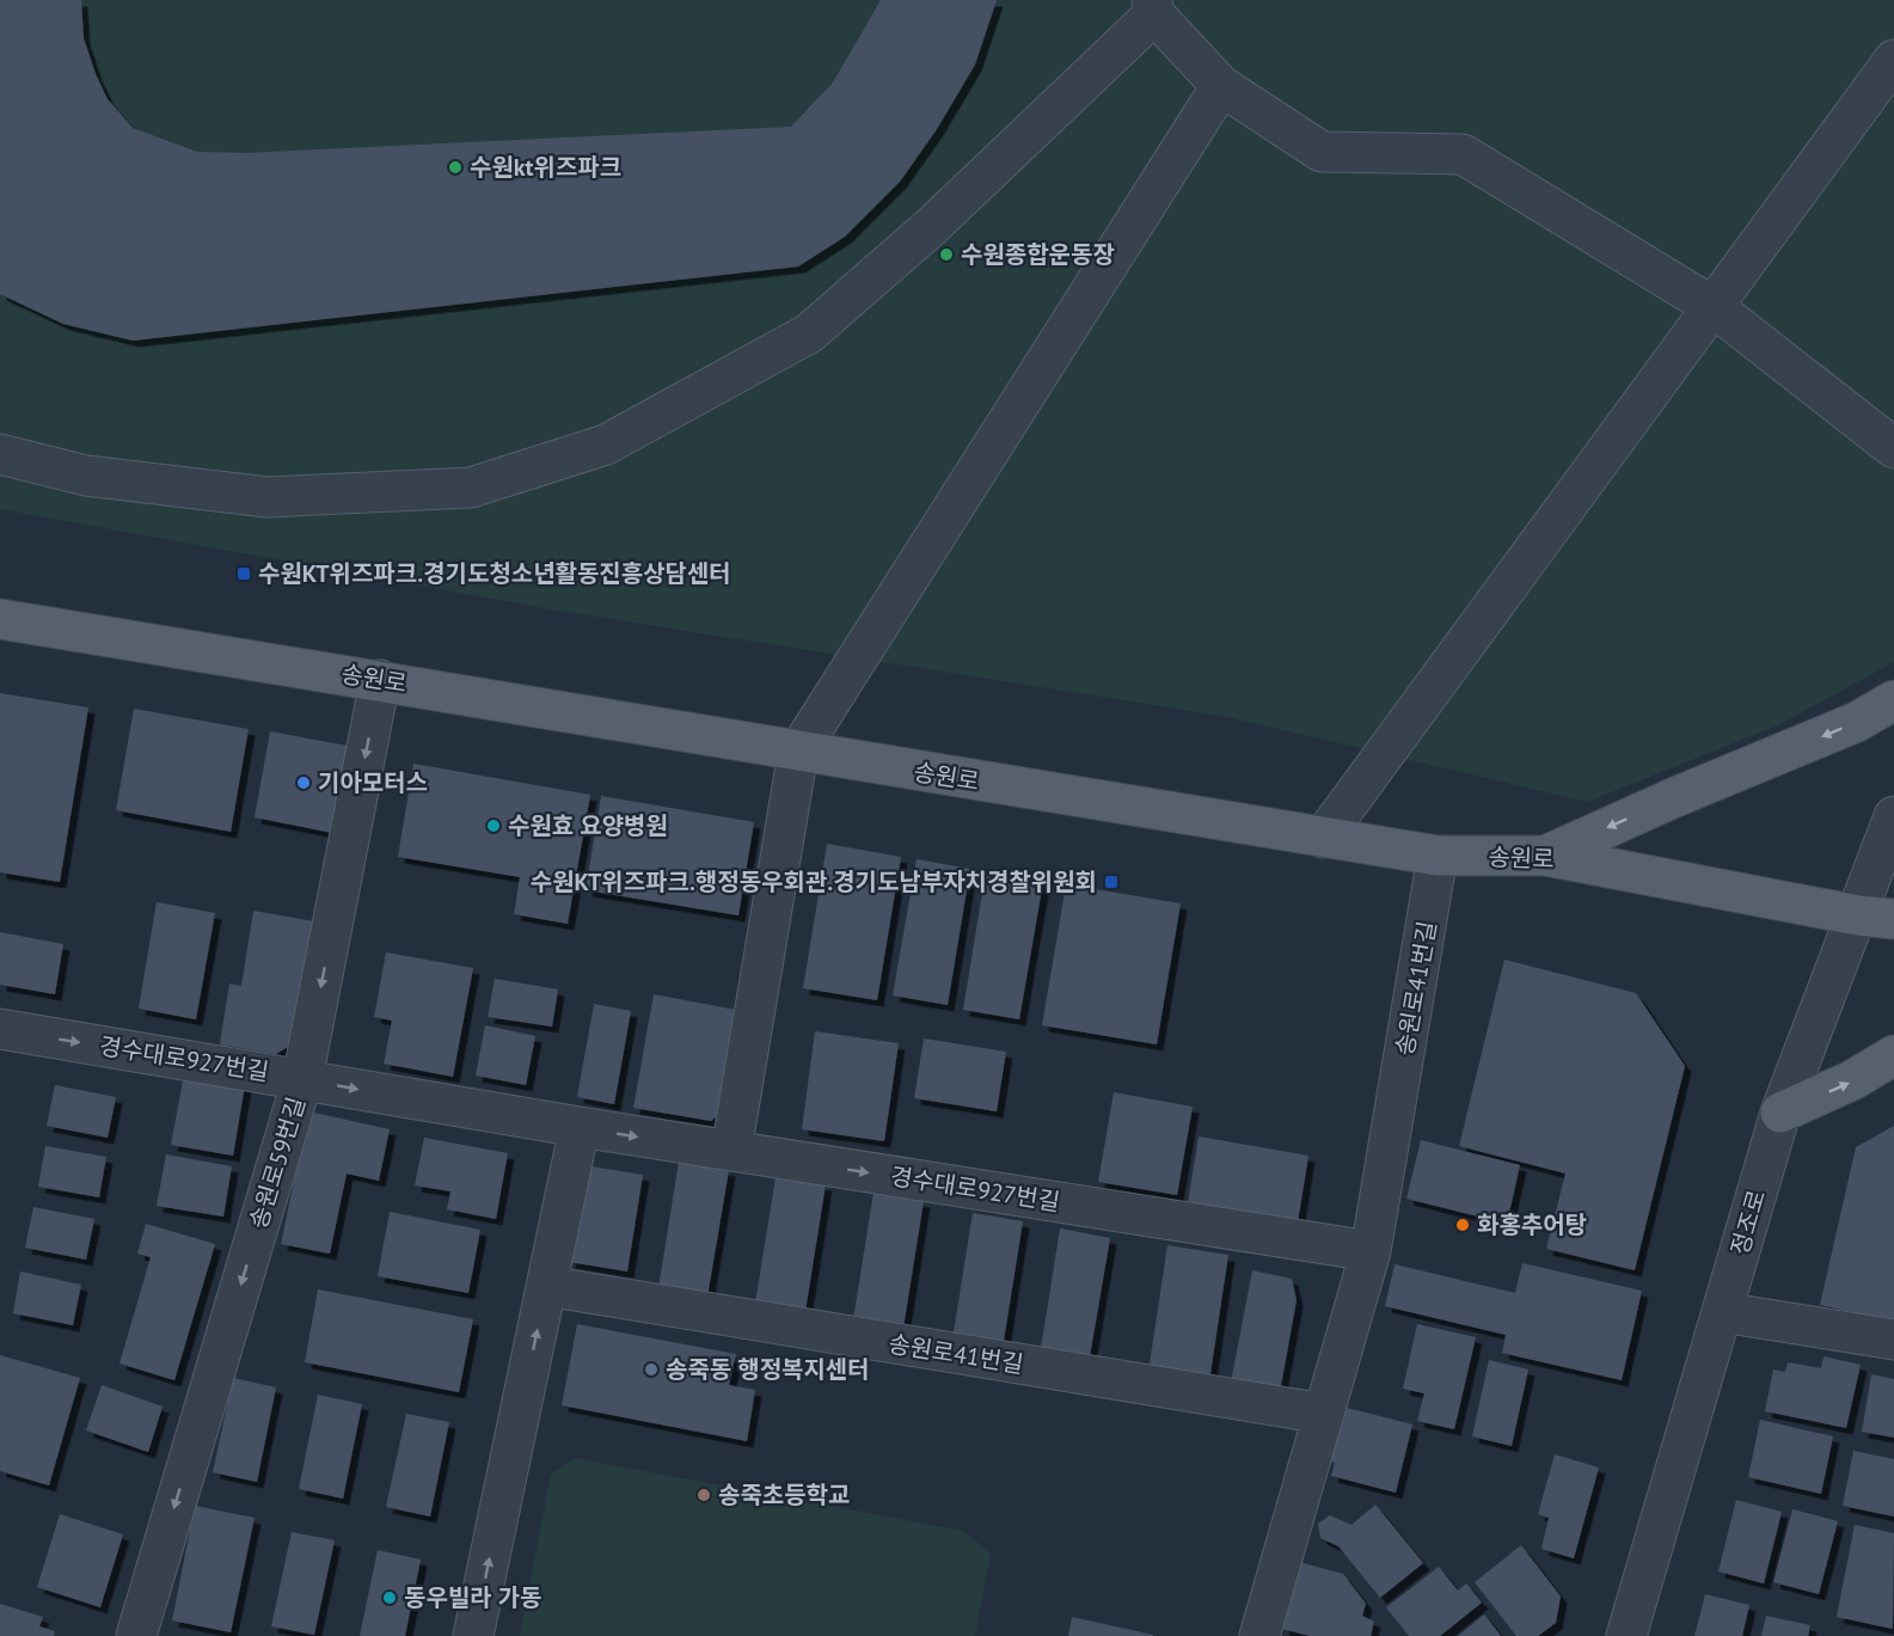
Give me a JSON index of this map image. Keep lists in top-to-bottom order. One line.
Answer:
{"streets":{"main road":["송원로"],"street":["송원로41번길","경수대로927번길","송원로59번길","정조로"]},"crossings":[["송원로","송원로41번길"],["송원로","송원로59번길"],["송원로","정조로"],["송원로41번길","경수대로927번길"],["경수대로927번길","송원로59번길"]],"one_way":["경수대로927번길"],"places":{"other":["수원kt위즈파크","수원종합운동장","기아모터스","수원효 요양병원","화홍추어탕","송죽동 행정복지센터","송죽초등학교","동우빌라 가동"],"transit":["수원KT위즈파크.경기도청소년활동진흥상담센터","수원KT위즈파크.행정동우회관.경기도남부자치경찰위원회"]}}
